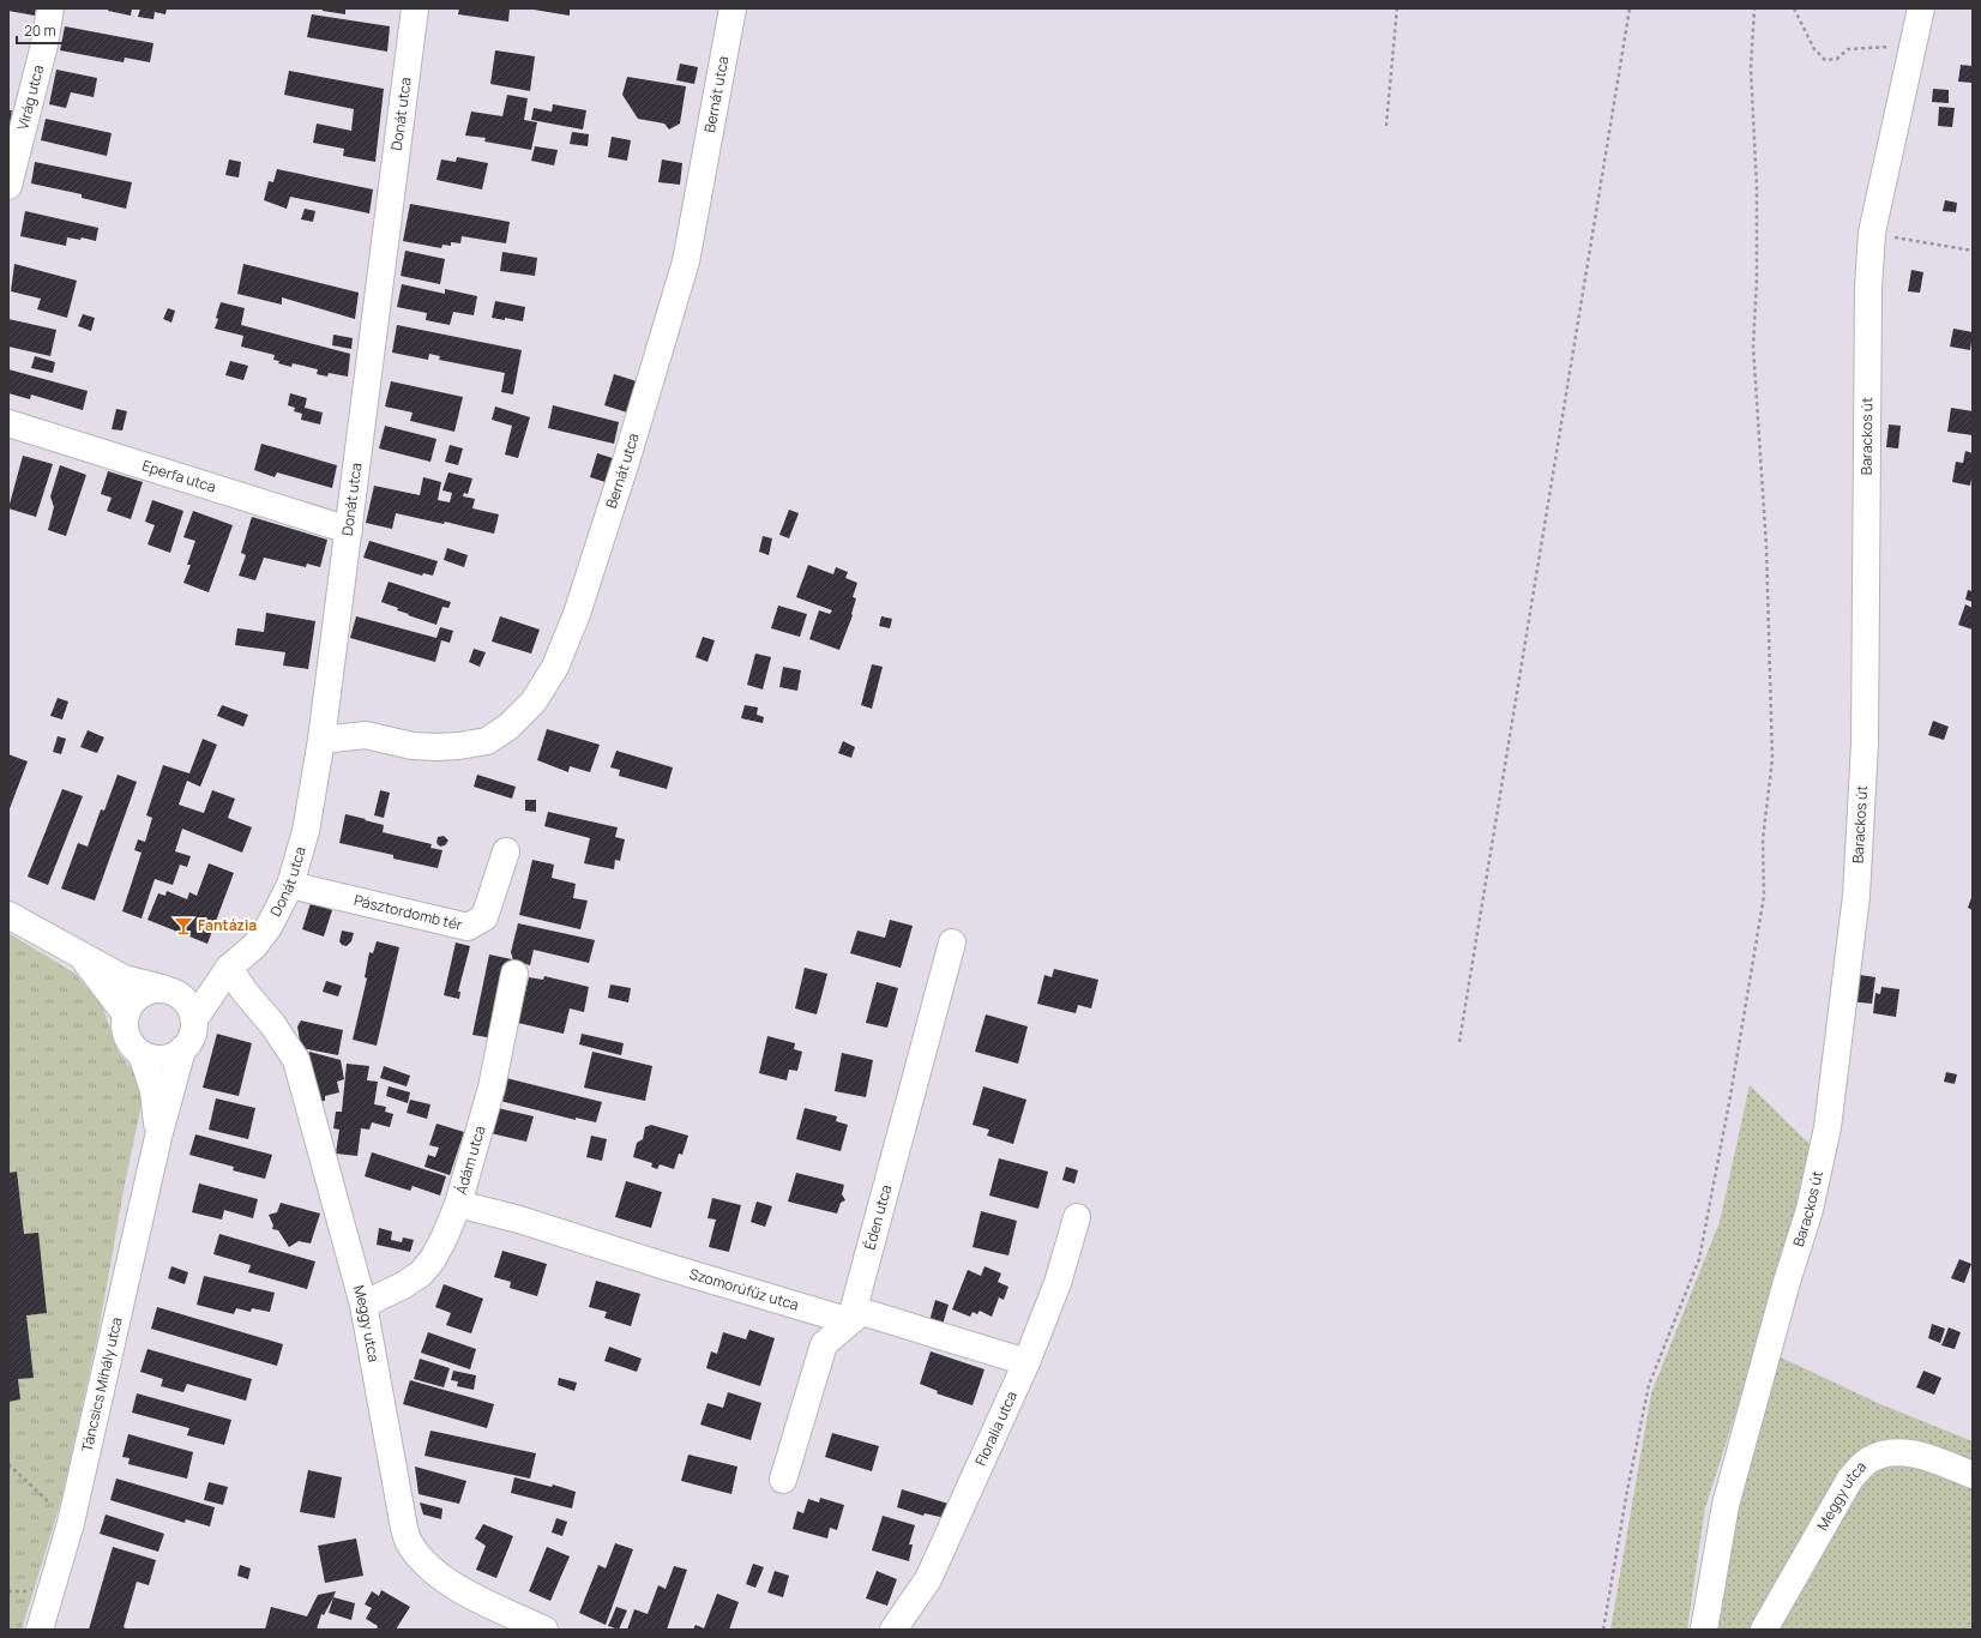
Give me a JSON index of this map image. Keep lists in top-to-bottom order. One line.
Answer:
{"streets":{"street":["Bernát utca","Virág utca","Donát utca","Barackos út","Eperfa utca","Pásztordomb tér","Ádám utca","Éden utca","Szomorúfűz utca","Meggy utca","Táncsics Mihály utca","Floralia utca"]},"crossings":[["Bernát utca","Donát utca"],["Donát utca","Eperfa utca"],["Donát utca","Pásztordomb tér"],["Donát utca","Meggy utca"],["Donát utca","Táncsics Mihály utca"],["Ádám utca","Szomorúfűz utca"],["Ádám utca","Meggy utca"],["Éden utca","Szomorúfűz utca"]],"places":{"bar":["Fantázia"]},"scale_bar":"20 m"}
